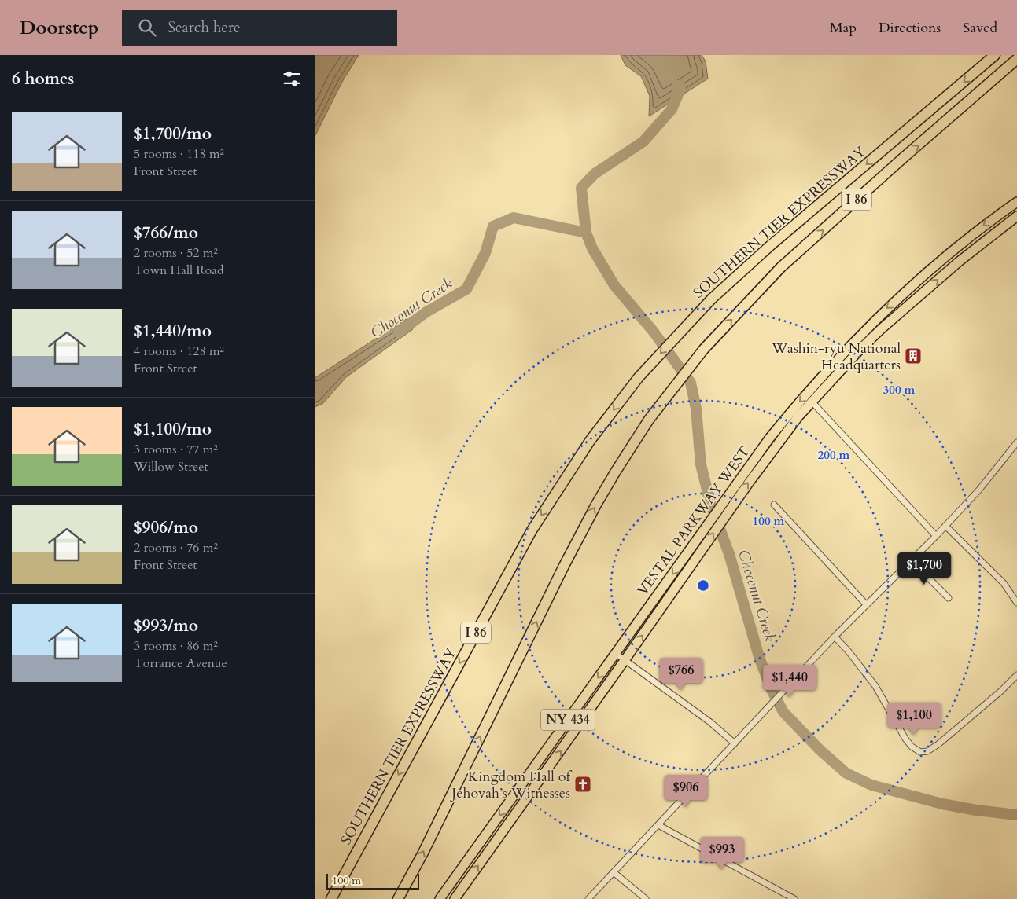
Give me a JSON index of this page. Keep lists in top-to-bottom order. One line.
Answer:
{"streets":{"highway":["I 86","SOUTHERN TIER EXPRESSWAY"],"main road":["VESTAL PARKWAY WEST","NY 434"]},"water":["Choconut Creek"],"places":{"building":["Washin-ryu National Headquarters"],"church":["Kingdom Hall of Jehovah’s Witnesses"]},"scale_bar":"100 m","page":{"header":"Doorstep","search":"Search here","nav":["Map","Directions","Saved"],"heading":"6 homes","list":[{"name":"$1,700/mo","note":"5 rooms · 118 m² · Front Street"},{"name":"$766/mo","note":"2 rooms · 52 m² · Town Hall Road"},{"name":"$1,440/mo","note":"4 rooms · 128 m² · Front Street"},{"name":"$1,100/mo","note":"3 rooms · 77 m² · Willow Street"},{"name":"$906/mo","note":"2 rooms · 76 m² · Front Street"},{"name":"$993/mo","note":"3 rooms · 86 m² · Torrance Avenue"}],"price":["$1,700","$766","$1,440","$1,100","$906","$993"],"scale":"100 m"},"rings":["300 m","200 m","100 m"]}
